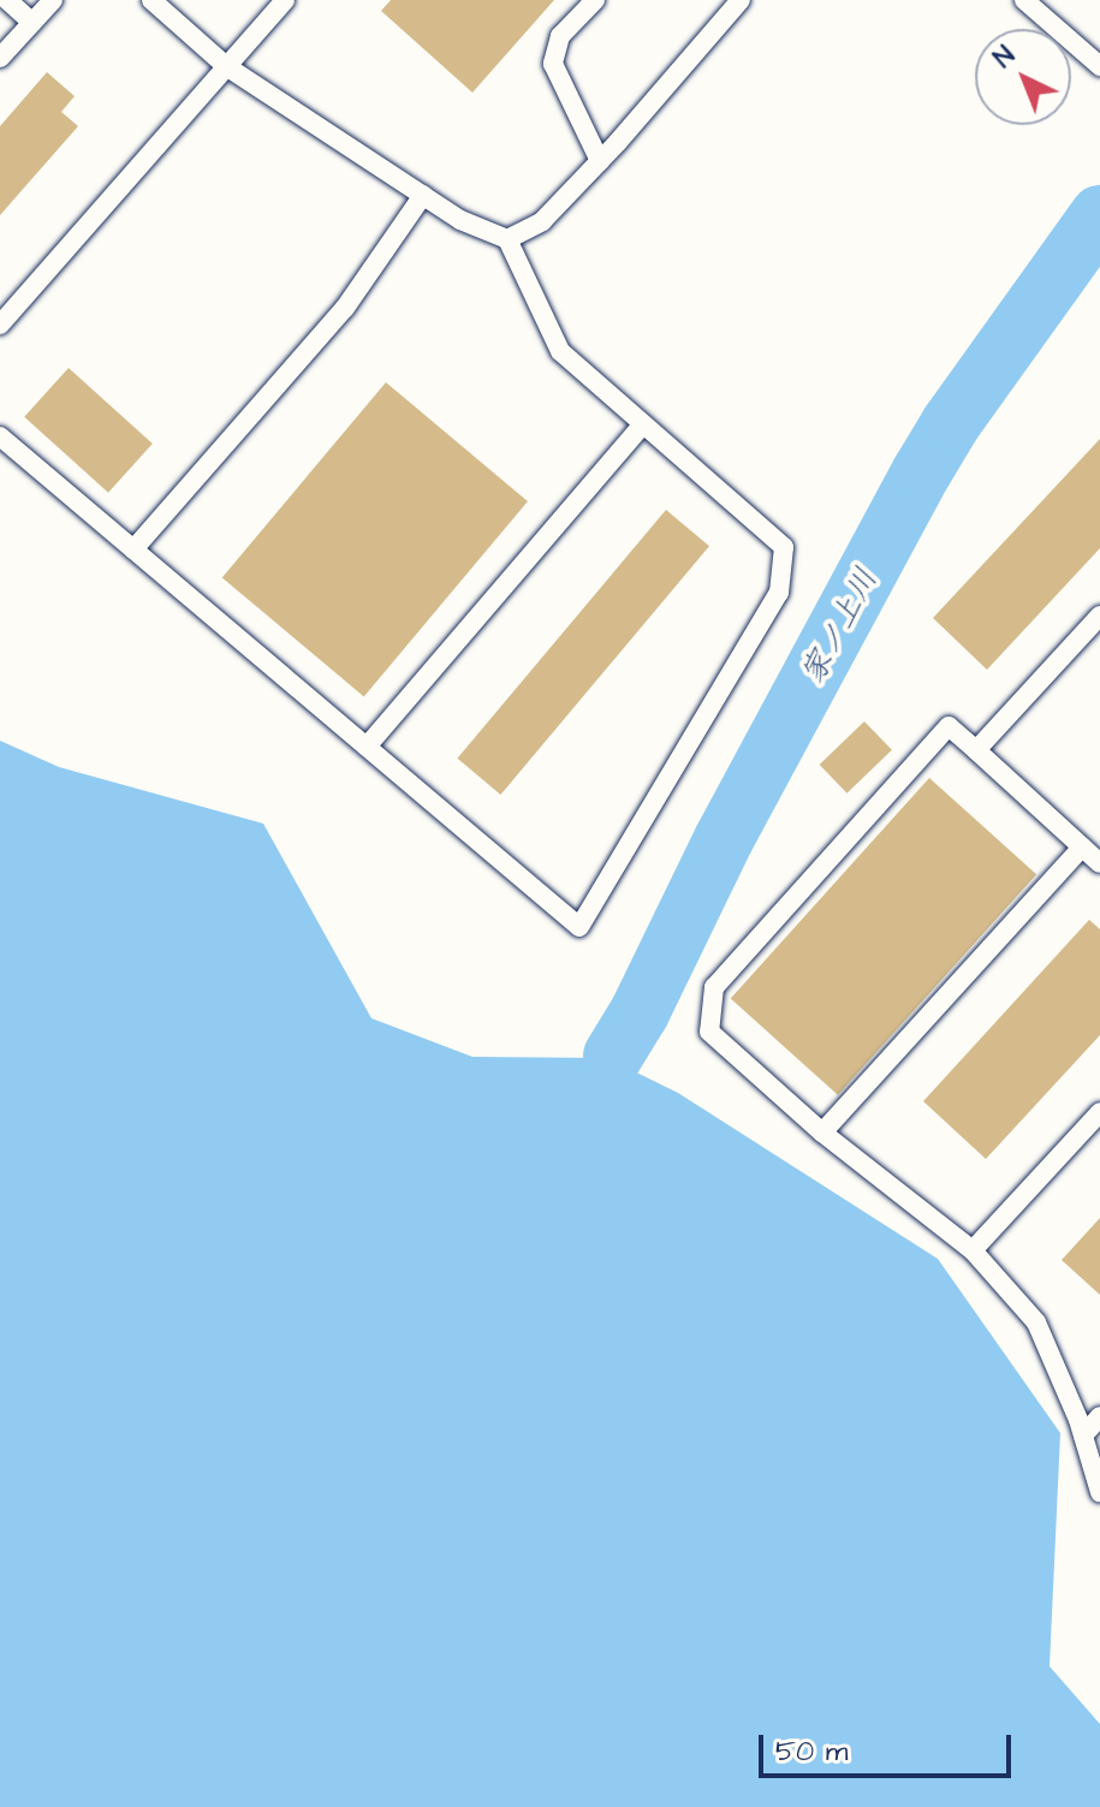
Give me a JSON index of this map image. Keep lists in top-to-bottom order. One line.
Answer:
{"water":["家ノ上川"],"scale_bar":"50 m","north":"top left"}
